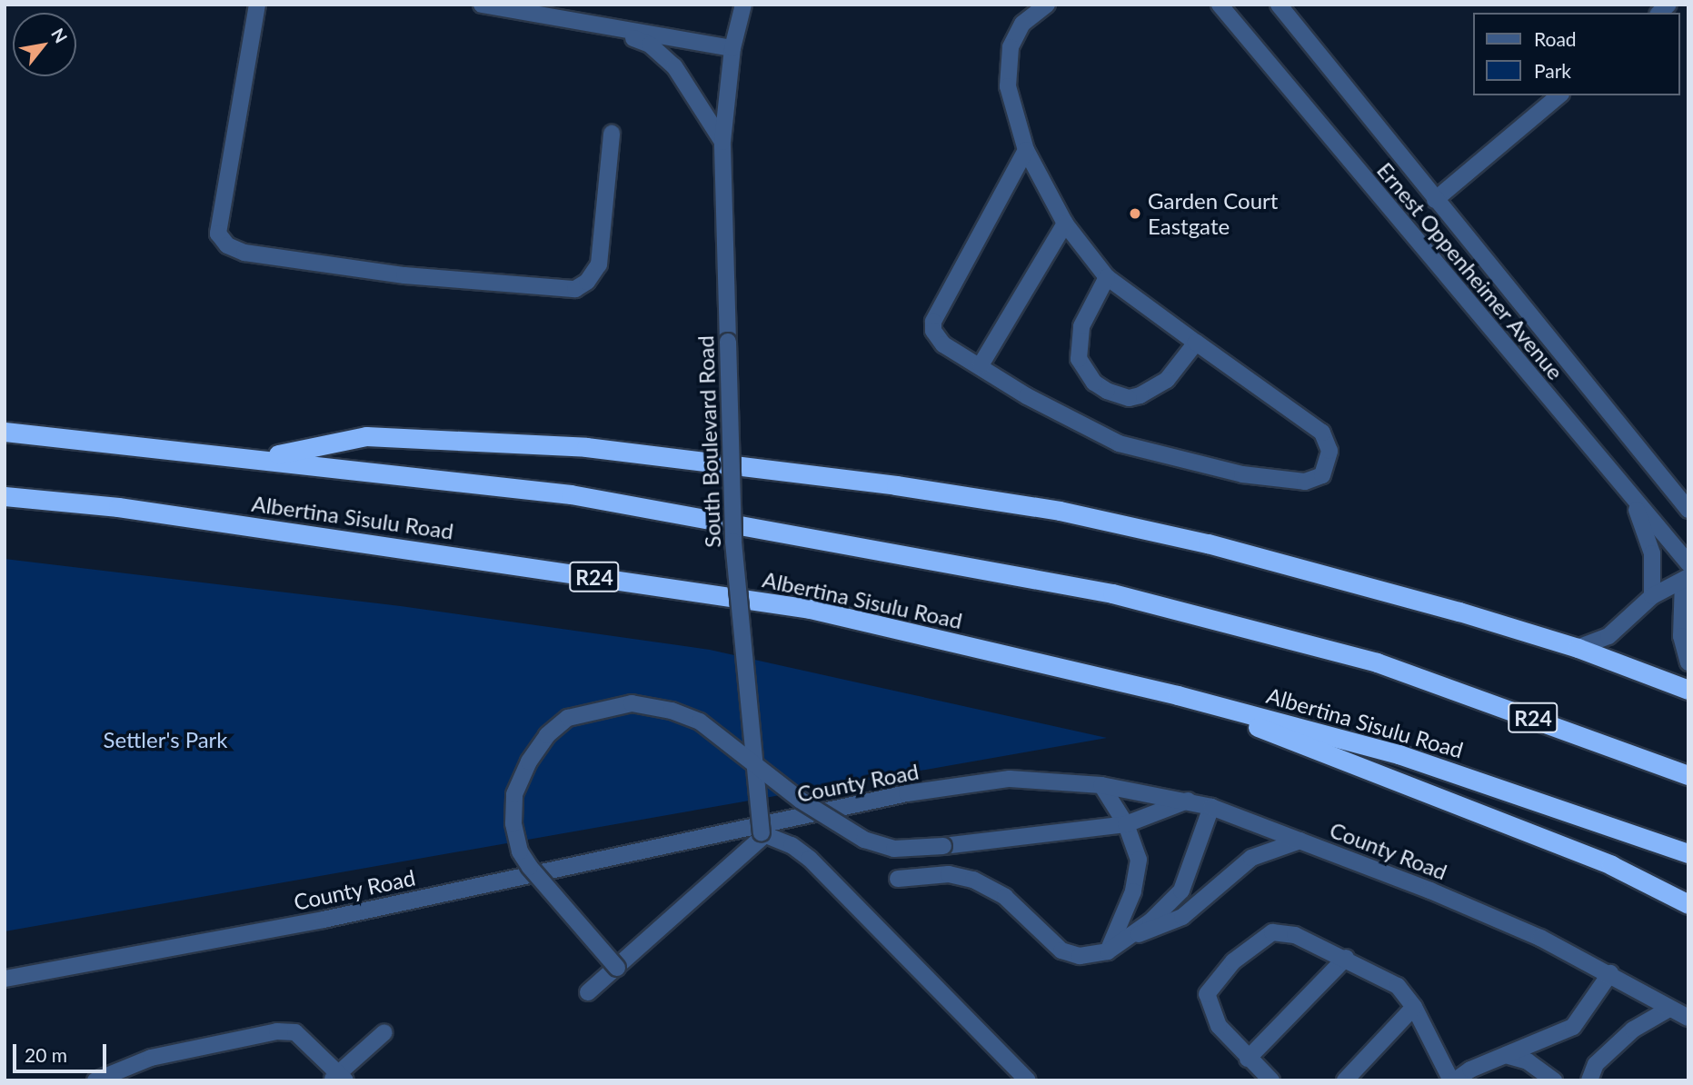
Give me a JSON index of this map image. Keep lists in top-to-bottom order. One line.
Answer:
{"streets":{"highway":["Albertina Sisulu Road","R24"],"street":["Ernest Oppenheimer Avenue","South Boulevard Road","County Road"]},"parks":["Settler's Park"],"places":["Garden Court Eastgate"],"legend":["Road","Park"],"scale_bar":"20 m","north":"top right"}
